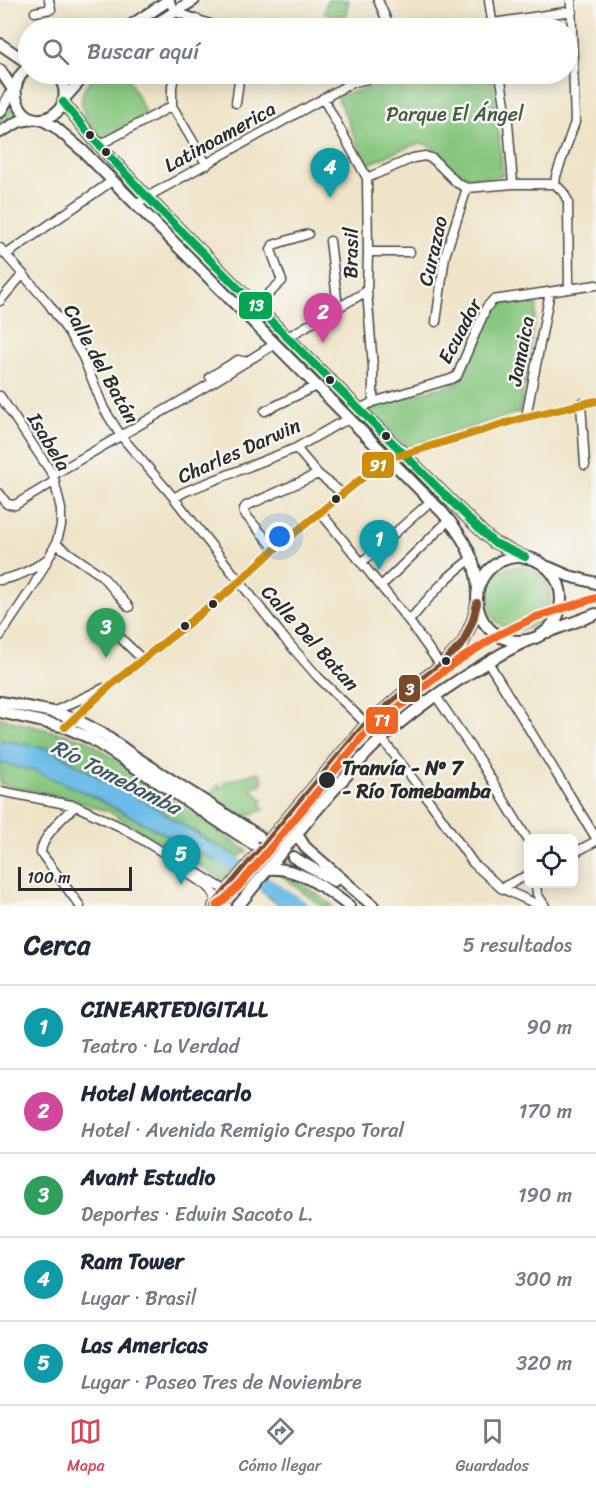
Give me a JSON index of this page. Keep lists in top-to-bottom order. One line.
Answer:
{"streets":{"street":["Latinoamerica","Curazao","Brasil","Ecuador","Jamaica","Calle del Batán","Isabela","Charles Darwin","Calle Del Batan"]},"crossings":[["Latinoamerica","Brasil"],["Ecuador","Jamaica"],["Calle del Batán","Charles Darwin"],["Calle del Batán","Calle Del Batan"]],"water":["Río Tomebamba"],"parks":["Parque El Ángel"],"places":["Tranvía - Nº 7 - Río Tomebamba"],"lines":["transit line 13","transit line 91","transit line T1","transit line 3"],"scale_bar":"100 m","page":{"search":"Buscar aquí","pins":["4","2","1","3","5"],"scale":"100 m","heading":["Cerca","5 resultados"],"list":[{"mark":"1","name":"CINEARTEDIGITALL","note":"Teatro · La Verdad","value":"90 m"},{"mark":"2","name":"Hotel Montecarlo","note":"Hotel · Avenida Remigio Crespo Toral","value":"170 m"},{"mark":"3","name":"Avant Estudio","note":"Deportes · Edwin Sacoto L.","value":"190 m"},{"mark":"4","name":"Ram Tower","note":"Lugar · Brasil","value":"300 m"},{"mark":"5","name":"Las Americas","note":"Lugar · Paseo Tres de Noviembre","value":"320 m"}],"nav":["Mapa","Cómo llegar","Guardados"]}}
